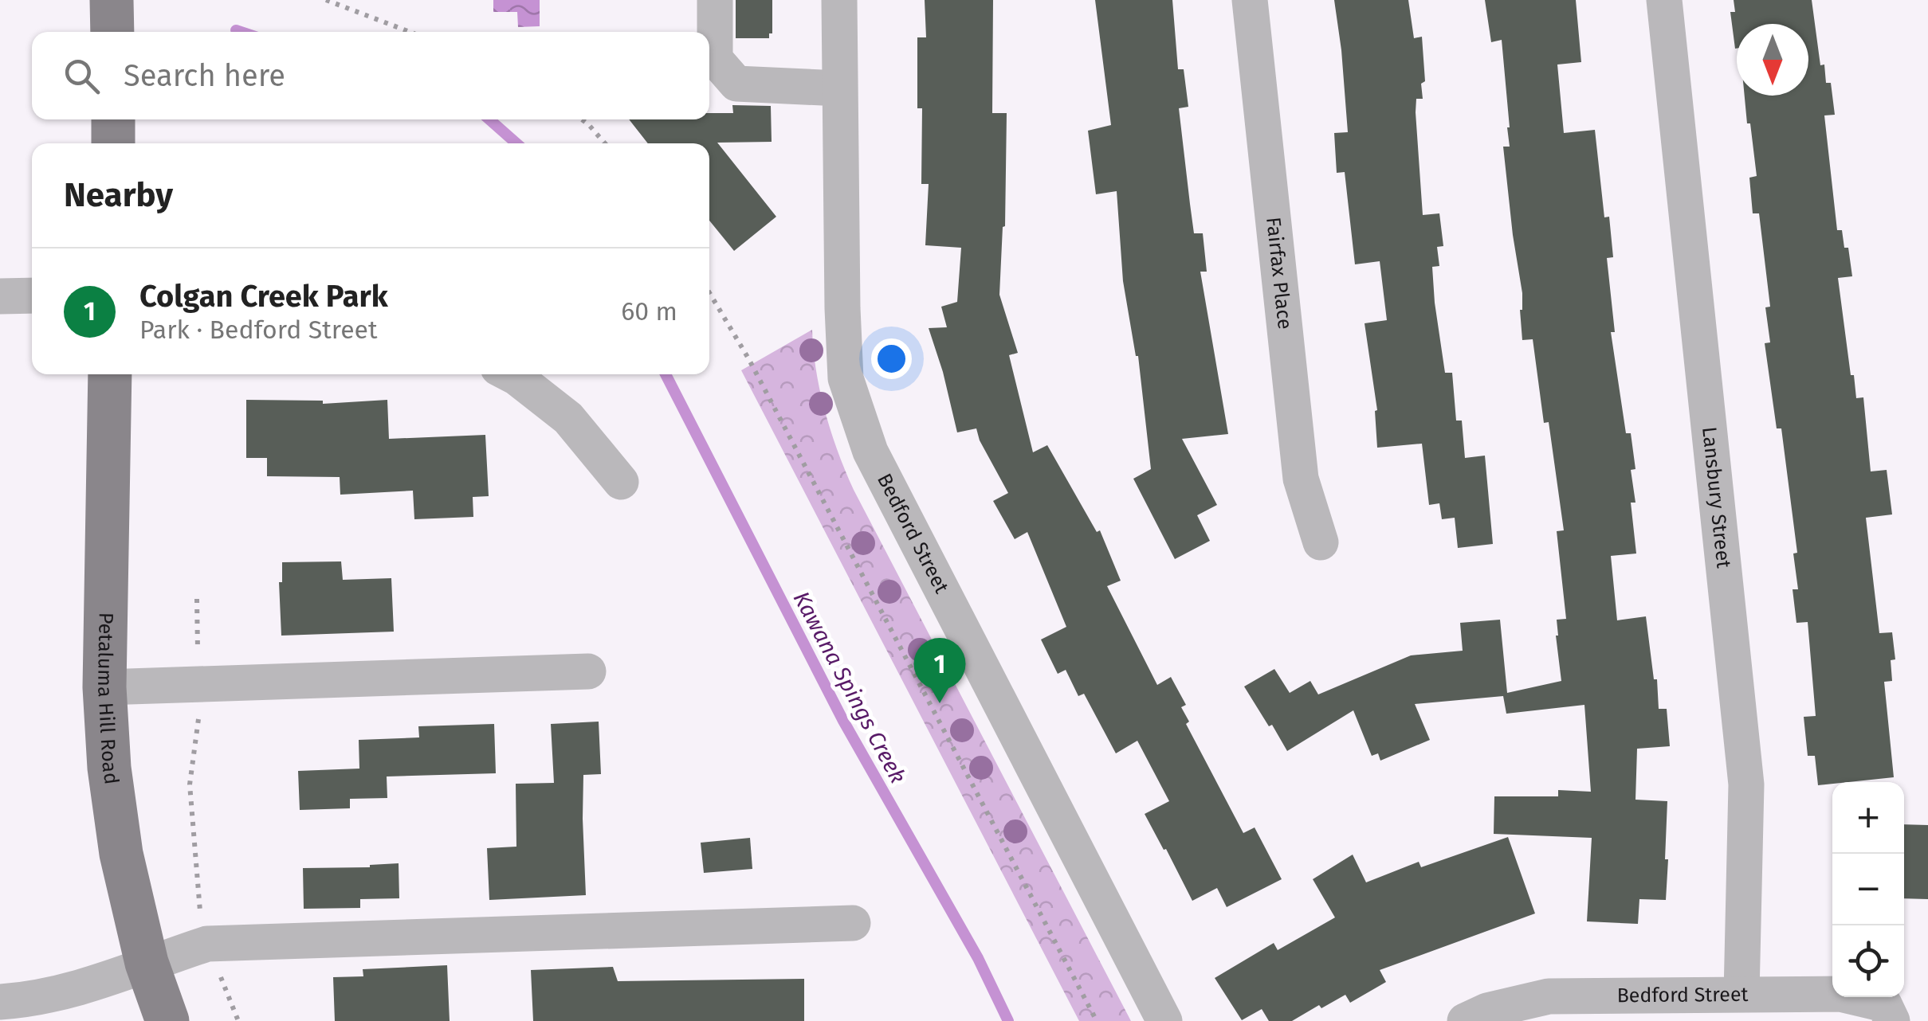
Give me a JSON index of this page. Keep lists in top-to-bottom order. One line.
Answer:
{"streets":{"main road":["Petaluma Hill Road"],"street":["Fairfax Place","Lansbury Street","Bedford Street"]},"crossings":[["Lansbury Street","Bedford Street"]],"water":["Kawana Spings Creek"],"north":"bottom","page":{"search":"Search here","heading":"Nearby","list":[{"mark":"1","name":"Colgan Creek Park","note":"Park · Bedford Street","value":"60 m"}],"pins":"1","map_buttons":["+","−"]}}
